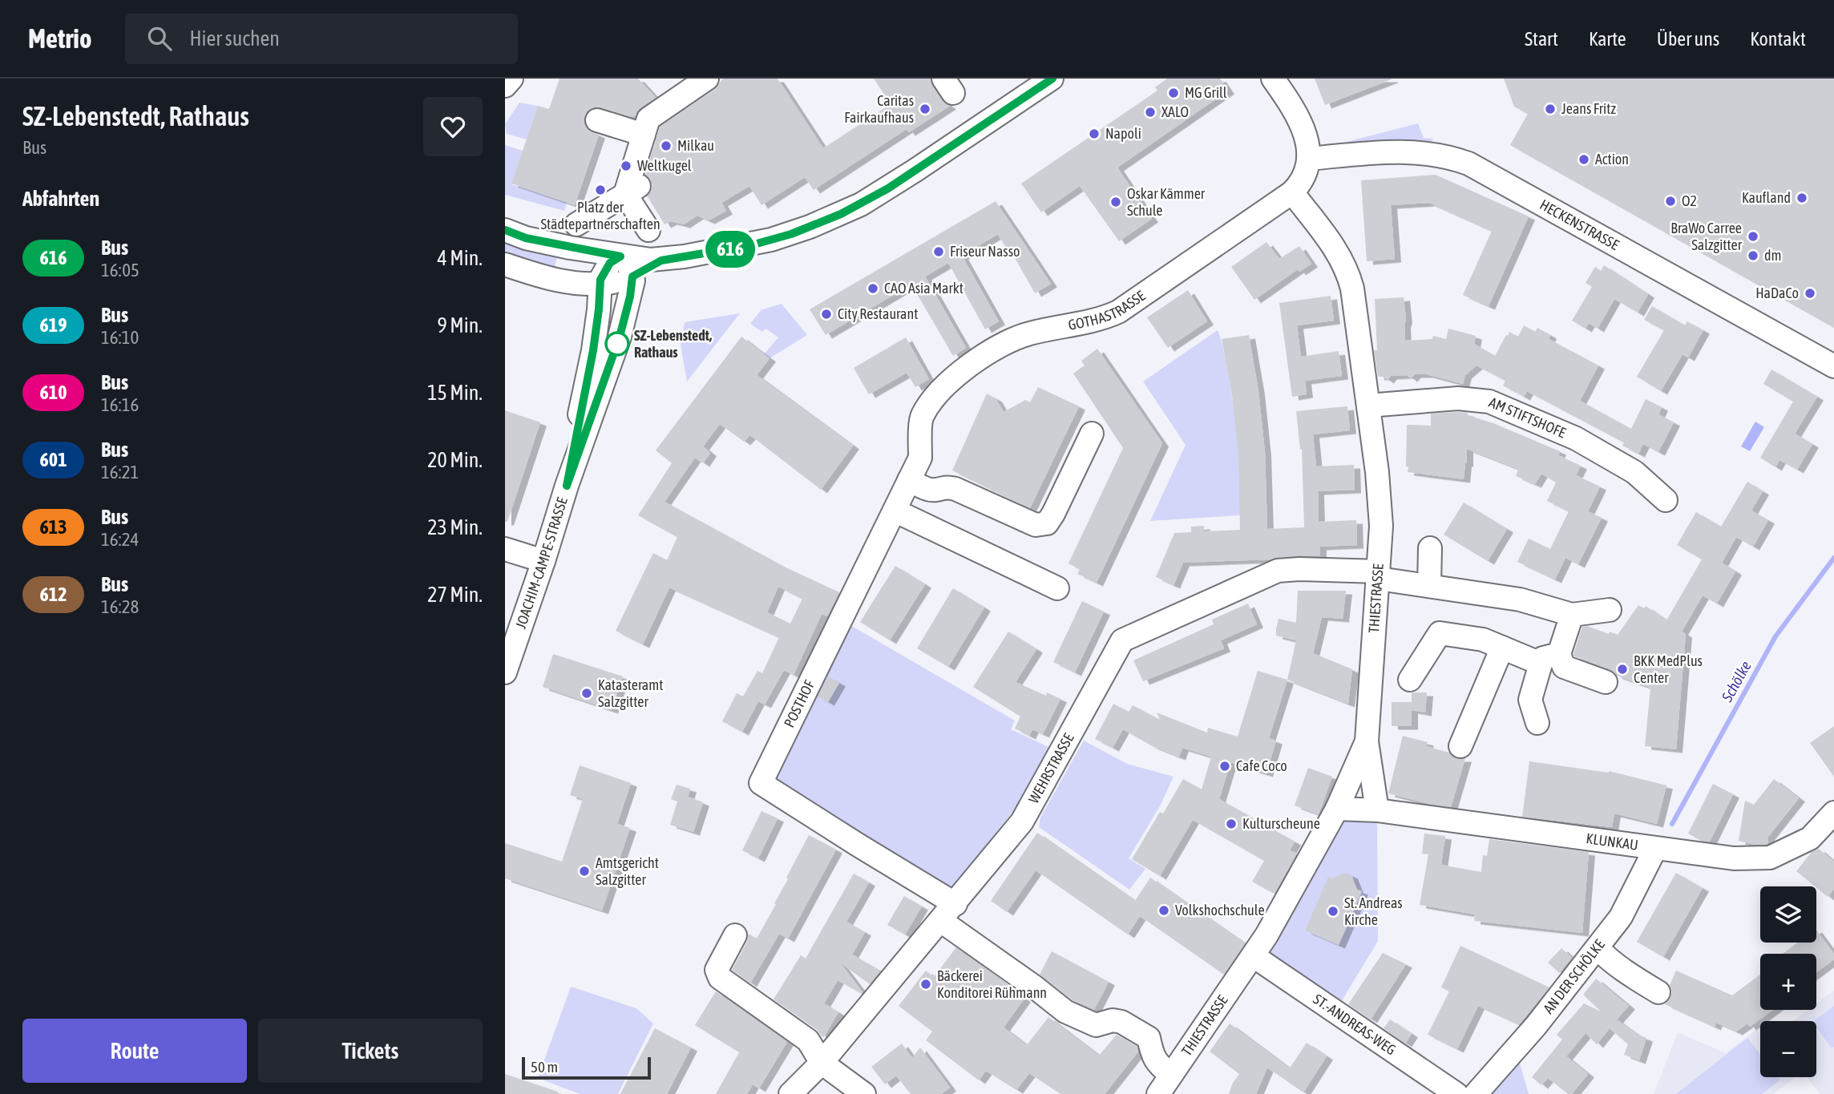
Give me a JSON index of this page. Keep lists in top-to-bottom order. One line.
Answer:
{"streets":{"street":["HECKENSTRASSE","GOTHASTRASSE","AM STIFTSHOFE","JOACHIM-CAMPE-STRASSE","THIESTRASSE","POSTHOF","WEHRSTRASSE","KLUNKAU","AN DER SCHÖLKE","ST.-ANDREAS-WEG"]},"crossings":[["GOTHASTRASSE","THIESTRASSE"],["GOTHASTRASSE","POSTHOF"],["AM STIFTSHOFE","THIESTRASSE"],["THIESTRASSE","POSTHOF"],["THIESTRASSE","WEHRSTRASSE"],["THIESTRASSE","KLUNKAU"],["THIESTRASSE","ST.-ANDREAS-WEG"],["POSTHOF","WEHRSTRASSE"],["KLUNKAU","AN DER SCHÖLKE"]],"water":["Schölke"],"places":["MG Grill","Caritas Fairkaufhaus","Jeans Fritz","XALO","Napoli","Milkau","Action","Weltkugel","Platz der Städtepartnerschaften","Kaufland","O2","Oskar Kämmer Schule","BraWo Carree Salzgitter","Friseur Nasso","dm","CAO Asia Markt","HaDaCo","City Restaurant","SZ-Lebenstedt, Rathaus","BKK MedPlus Center","Katasteramt Salzgitter","Cafe Coco","Kulturscheune","Amtsgericht Salzgitter","Volkshochschule","St. Andreas Kirche","Bäckerei Konditorei Rühmann"],"lines":["bus line 616"],"scale_bar":"50 m","page":{"header":"Metrio","search":"Hier suchen","nav":["Start","Karte","Über uns","Kontakt"],"heading":[["SZ-Lebenstedt, Rathaus","Bus"],"Abfahrten"],"on_map":"616","list":[{"mark":"616","name":"Bus","note":"16:05","value":"4 Min."},{"mark":"619","name":"Bus","note":"16:10","value":"9 Min."},{"mark":"610","name":"Bus","note":"16:16","value":"15 Min."},{"mark":"601","name":"Bus","note":"16:21","value":"20 Min."},{"mark":"613","name":"Bus","note":"16:24","value":"23 Min."},{"mark":"612","name":"Bus","note":"16:28","value":"27 Min."}],"map_buttons":["+","−"],"buttons":["Route","Tickets"],"scale":"50 m"}}
